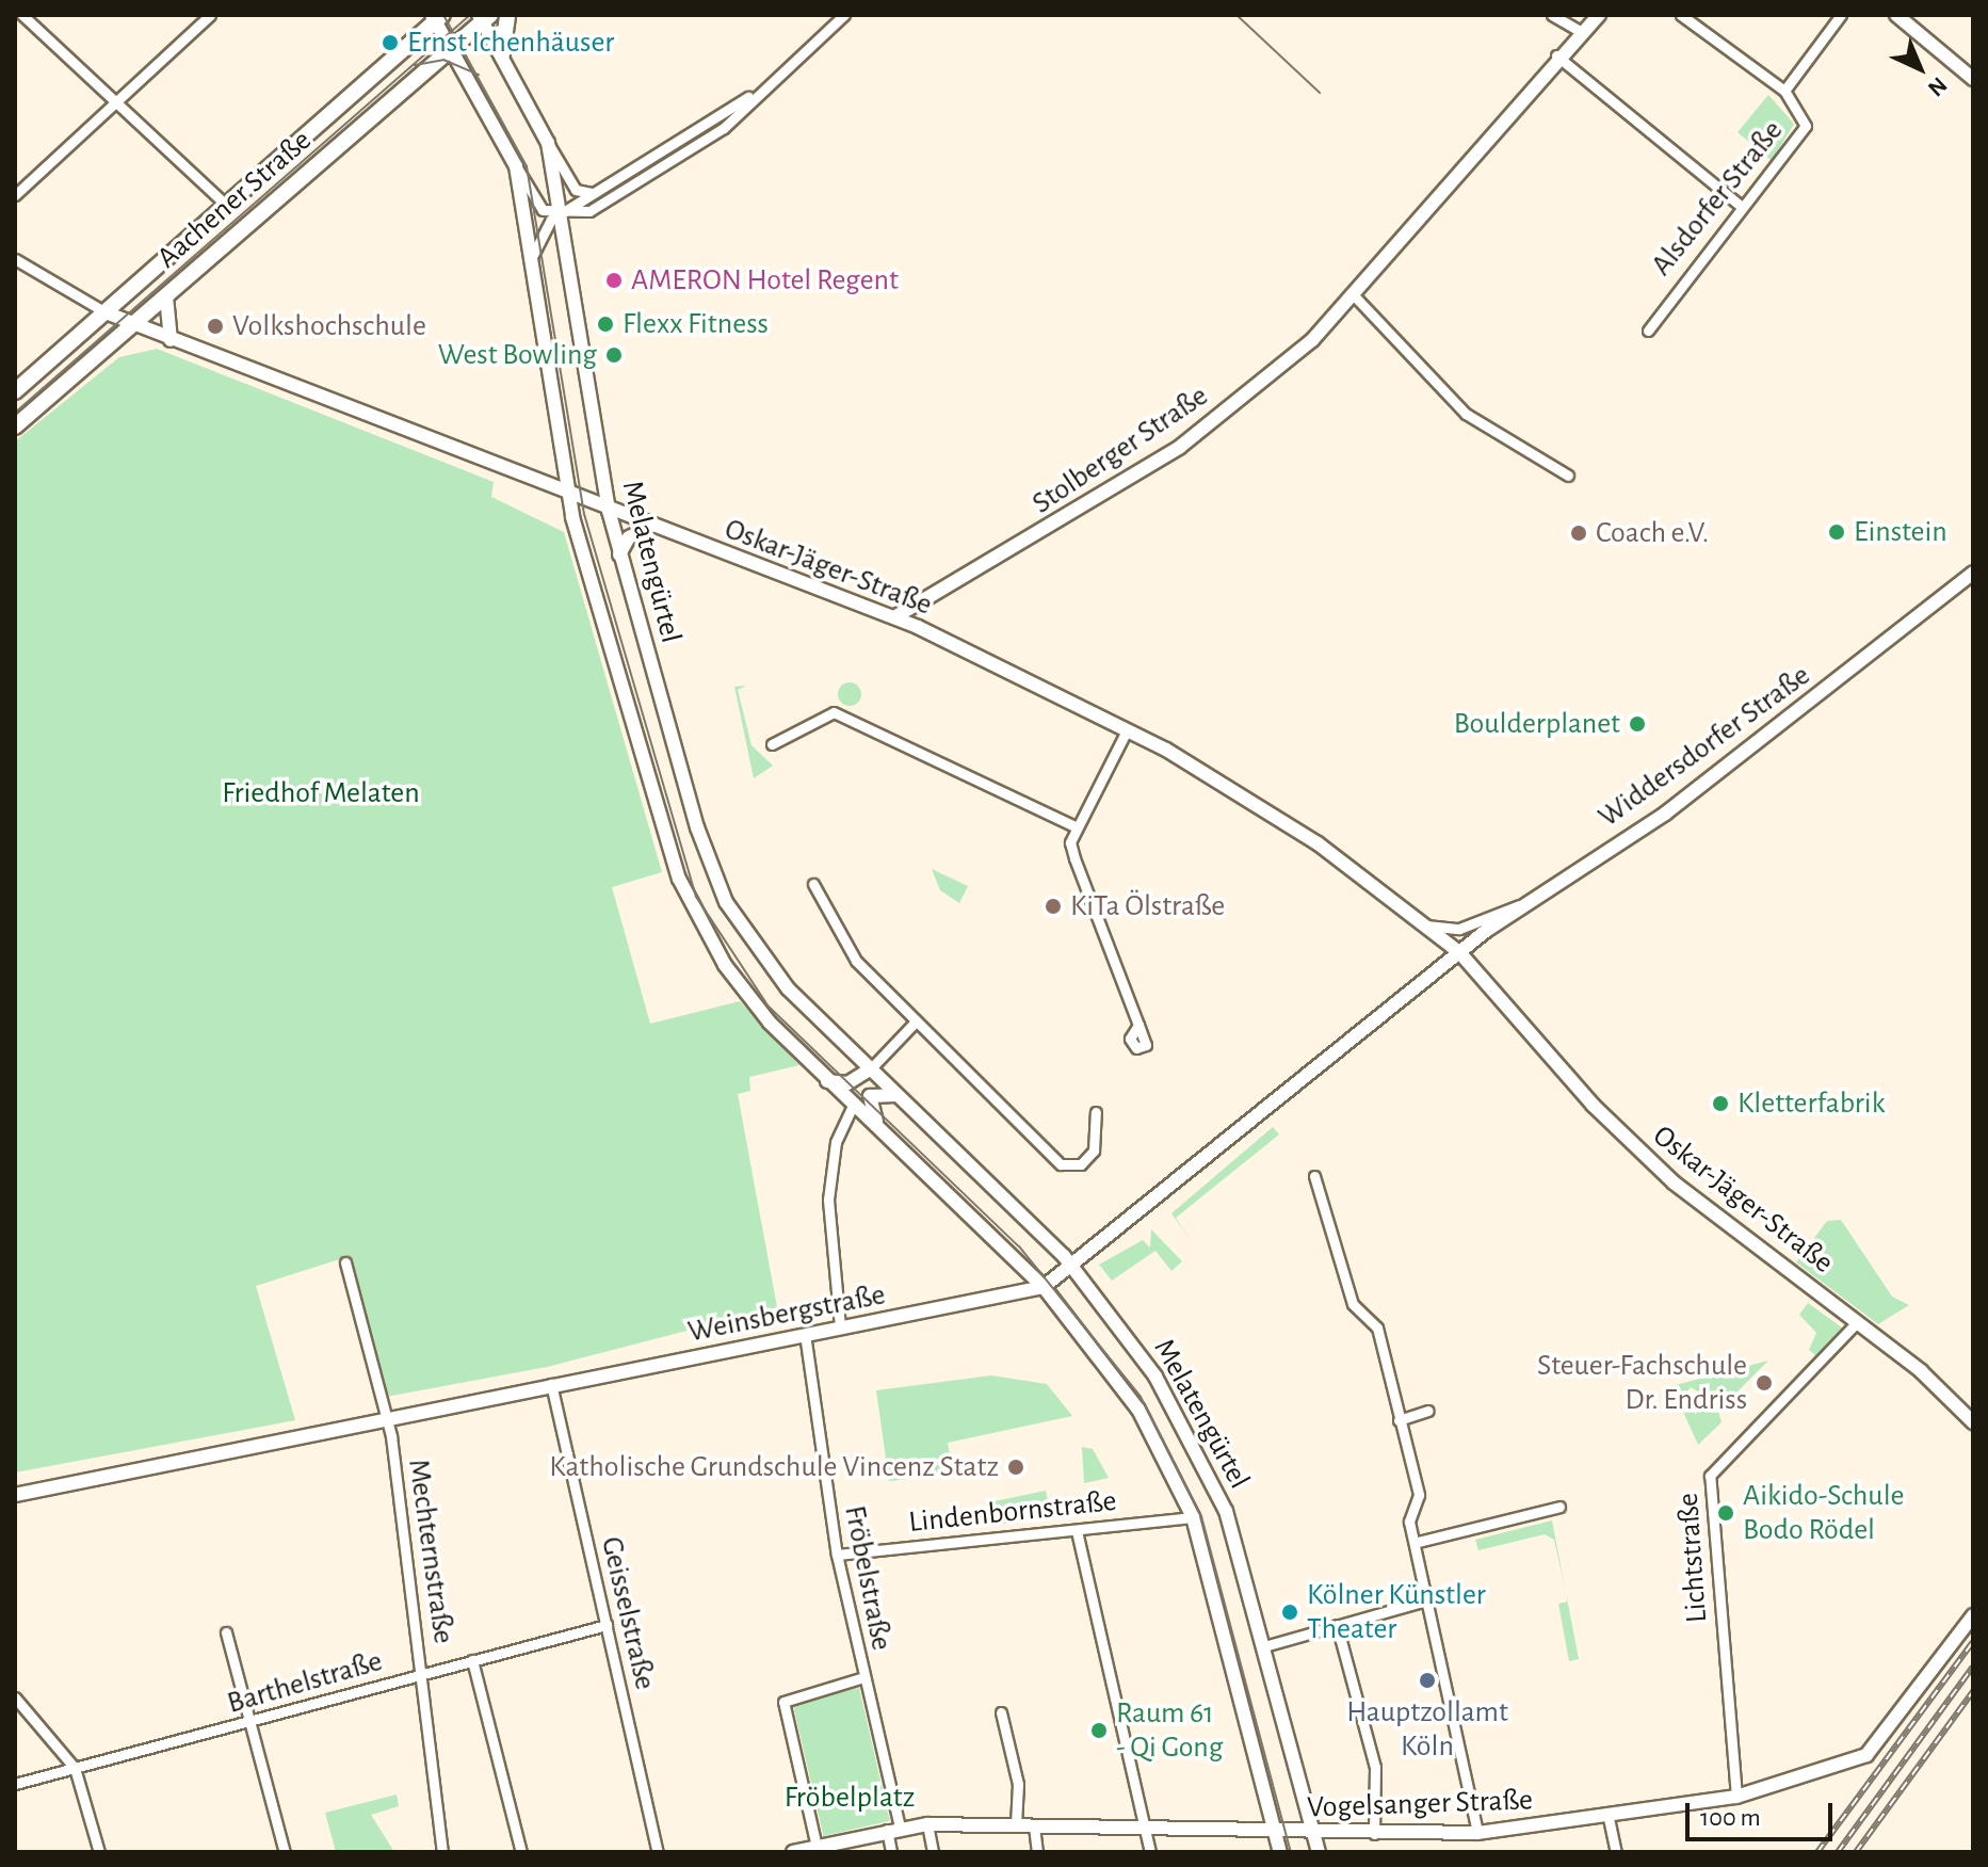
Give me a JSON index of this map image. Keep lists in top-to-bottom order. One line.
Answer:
{"streets":{"main road":["Aachener Straße"],"street":["Alsdorfer Straße","Stolberger Straße","Melatengürtel","Oskar-Jäger-Straße","Widdersdorfer Straße","Weinsbergstraße","Lindenbornstraße","Mechternstraße","Lichtstraße","Fröbelstraße","Geisselstraße","Barthelstraße","Vogelsanger Straße"]},"crossings":[["Aachener Straße","Melatengürtel"],["Aachener Straße","Oskar-Jäger-Straße"],["Stolberger Straße","Oskar-Jäger-Straße"],["Melatengürtel","Oskar-Jäger-Straße"],["Melatengürtel","Weinsbergstraße"],["Melatengürtel","Lindenbornstraße"],["Melatengürtel","Vogelsanger Straße"],["Oskar-Jäger-Straße","Widdersdorfer Straße"],["Oskar-Jäger-Straße","Weinsbergstraße"],["Oskar-Jäger-Straße","Lichtstraße"],["Widdersdorfer Straße","Weinsbergstraße"],["Weinsbergstraße","Mechternstraße"],["Weinsbergstraße","Fröbelstraße"],["Weinsbergstraße","Geisselstraße"],["Lindenbornstraße","Fröbelstraße"],["Mechternstraße","Barthelstraße"],["Lichtstraße","Vogelsanger Straße"],["Fröbelstraße","Vogelsanger Straße"],["Geisselstraße","Barthelstraße"]],"parks":["Friedhof Melaten","Fröbelplatz"],"places":["Ernst Ichenhäuser","AMERON Hotel Regent","Flexx Fitness","Volkshochschule","West Bowling","Einstein","Coach e.V.","Boulderplanet","KiTa Ölstraße","Kletterfabrik","Steuer-Fachschule Dr. Endriss","Katholische Grundschule Vincenz Statz","Aikido-Schule Bodo Rödel","Kölner Künstler Theater","Hauptzollamt Köln","Raum 61 - Qi Gong"],"scale_bar":"100 m","north":"bottom right"}
